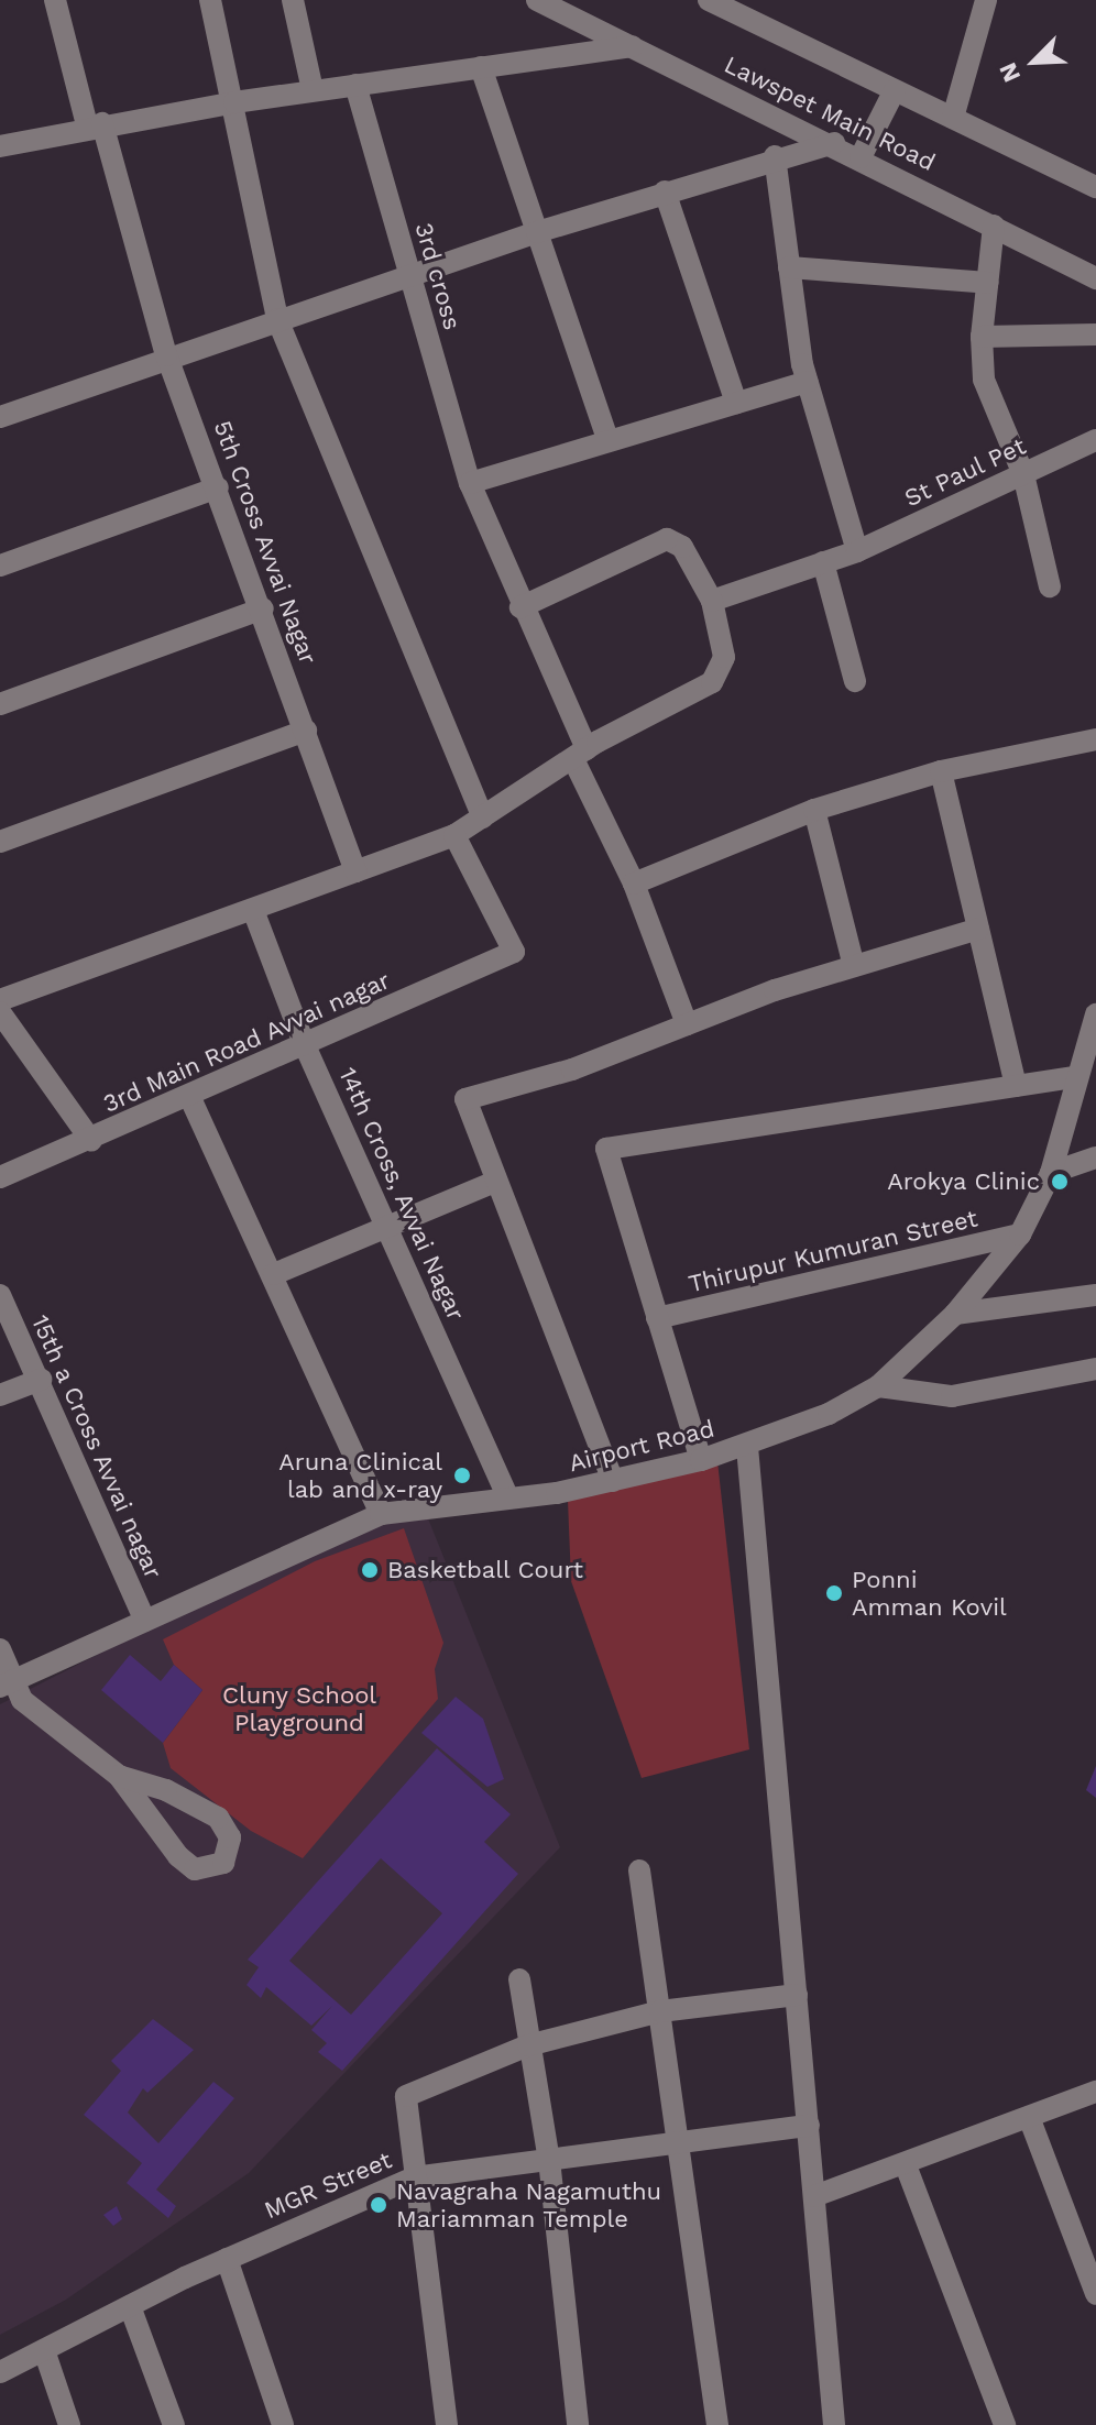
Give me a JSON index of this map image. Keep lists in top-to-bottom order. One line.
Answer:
{"streets":{"street":["Lawspet Main Road","3rd cross","St Paul Pet","5th Cross Avvai Nagar","3rd Main Road Avvai nagar","14th Cross, Avvai Nagar","Thirupur Kumuran Street","Airport Road","15th a Cross Avvai nagar","MGR Street"]},"crossings":[["3rd Main Road Avvai nagar","14th Cross, Avvai Nagar"],["14th Cross, Avvai Nagar","Airport Road"],["Thirupur Kumuran Street","Airport Road"],["Airport Road","15th a Cross Avvai nagar"]],"parks":["Cluny School Playground"],"places":["Arokya Clinic","Aruna Clinical lab and x-ray","Basketball Court","Ponni Amman Kovil","Navagraha Nagamuthu Mariamman Temple"],"north":"bottom left"}
